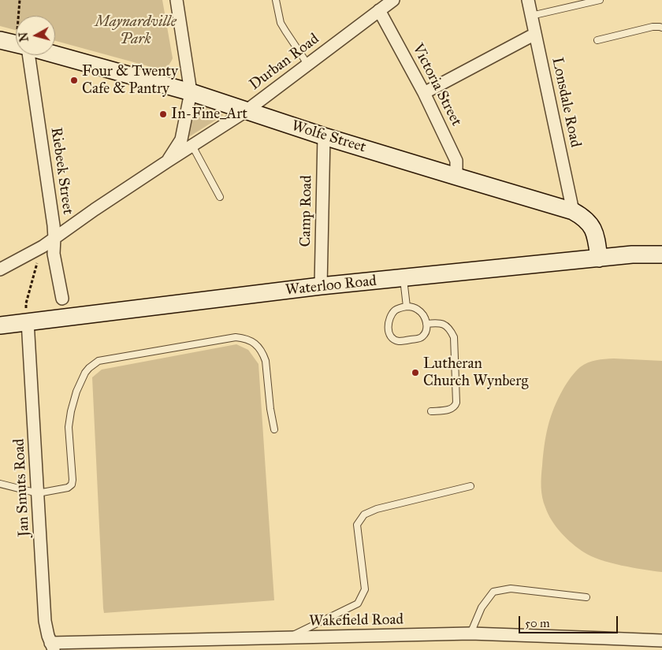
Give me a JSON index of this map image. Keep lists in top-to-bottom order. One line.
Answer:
{"streets":{"main road":["Wolfe Street","Waterloo Road"],"street":["Durban Road","Victoria Street","Lonsdale Road","Riebeek Street","Camp Road","Jan Smuts Road","Wakefield Road"]},"crossings":[["Durban Road","Victoria Street"],["Durban Road","Wolfe Street"],["Durban Road","Riebeek Street"],["Victoria Street","Wolfe Street"],["Lonsdale Road","Wolfe Street"],["Wolfe Street","Camp Road"],["Wolfe Street","Waterloo Road"],["Camp Road","Waterloo Road"],["Waterloo Road","Jan Smuts Road"],["Jan Smuts Road","Wakefield Road"]],"parks":["Maynardville Park"],"places":["Four & Twenty Cafe & Pantry","In-Fine_Art","Lutheran Church Wynberg"],"scale_bar":"50 m","north":"left"}
